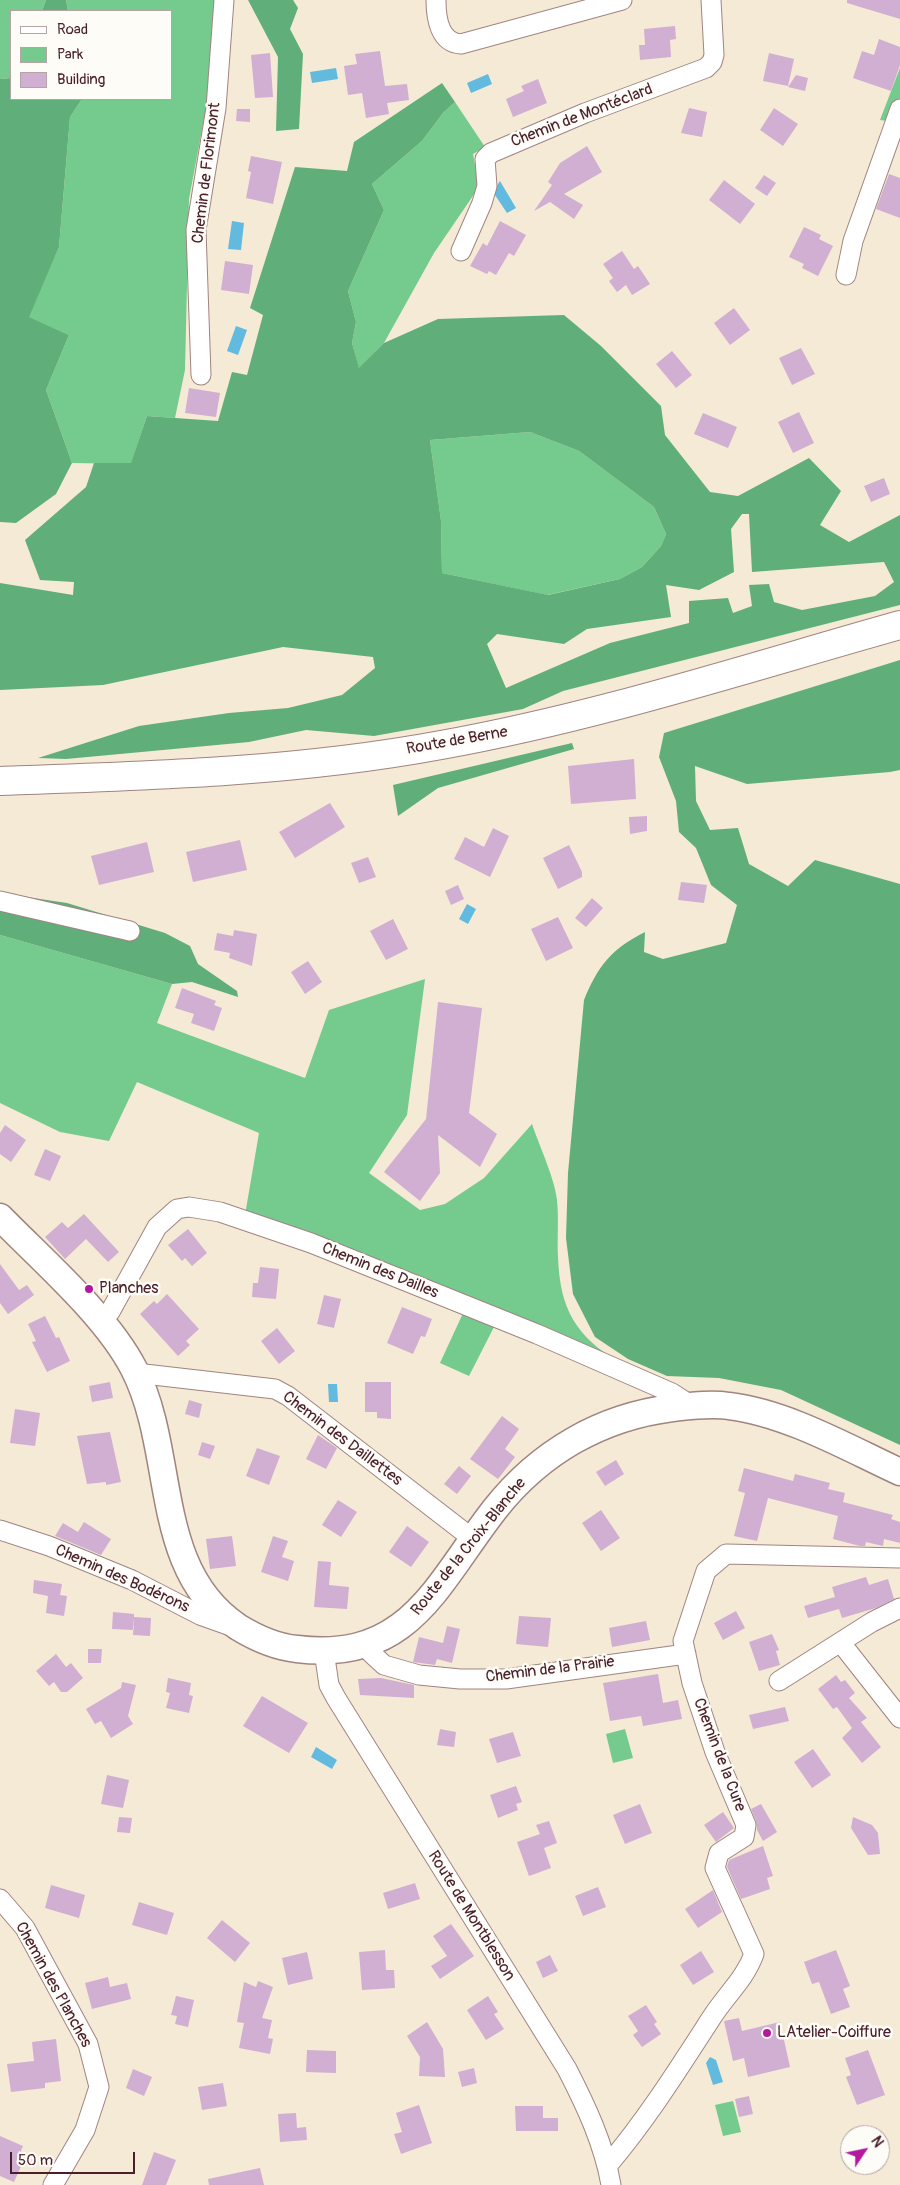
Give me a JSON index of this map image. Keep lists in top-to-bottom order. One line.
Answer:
{"streets":{"main road":["Route de Berne"],"street":["Chemin de Montéclard","Chemin de Florimont","Chemin des Dailles","Chemin des Daillettes","Route de la Croix-Blanche","Chemin des Bodérons","Chemin de la Prairie","Chemin de la Cure","Route de Montblesson","Chemin des Planches"]},"crossings":[["Chemin des Dailles","Route de la Croix-Blanche"],["Chemin des Daillettes","Route de la Croix-Blanche"],["Route de la Croix-Blanche","Chemin des Bodérons"],["Route de la Croix-Blanche","Chemin de la Prairie"],["Route de la Croix-Blanche","Route de Montblesson"],["Chemin de la Prairie","Chemin de la Cure"],["Chemin de la Cure","Route de Montblesson"]],"places":["Planches","LAtelier-Coiffure"],"legend":["Road","Park","Building"],"scale_bar":"50 m","north":"top right"}
